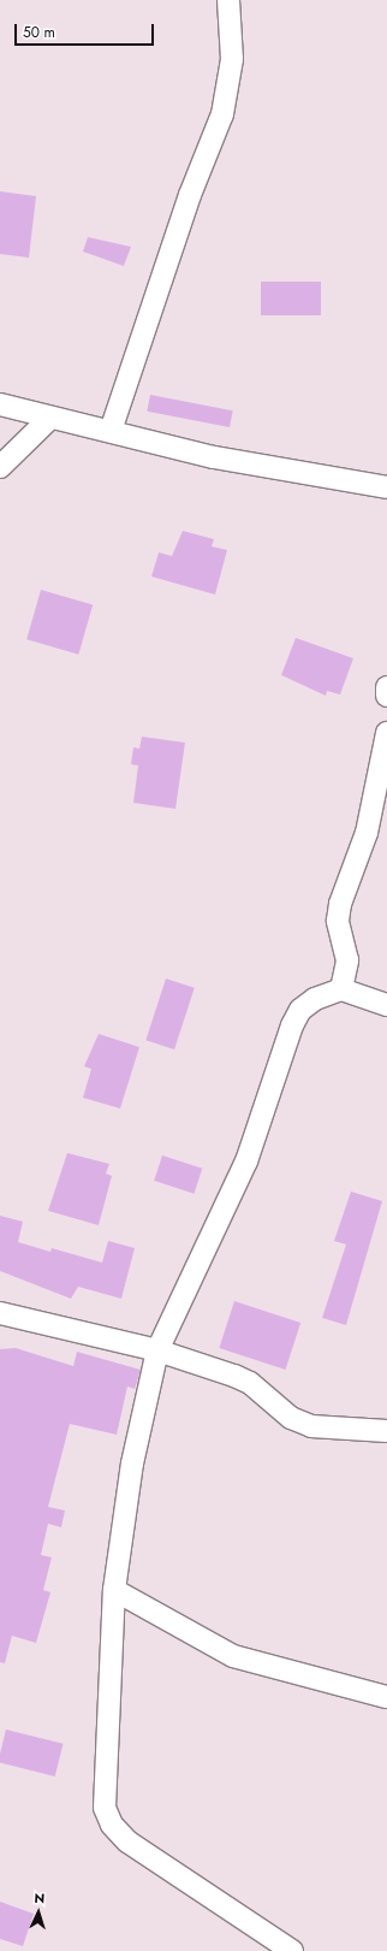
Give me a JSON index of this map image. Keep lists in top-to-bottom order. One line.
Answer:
{"scale_bar":"50 m","north":"top"}
